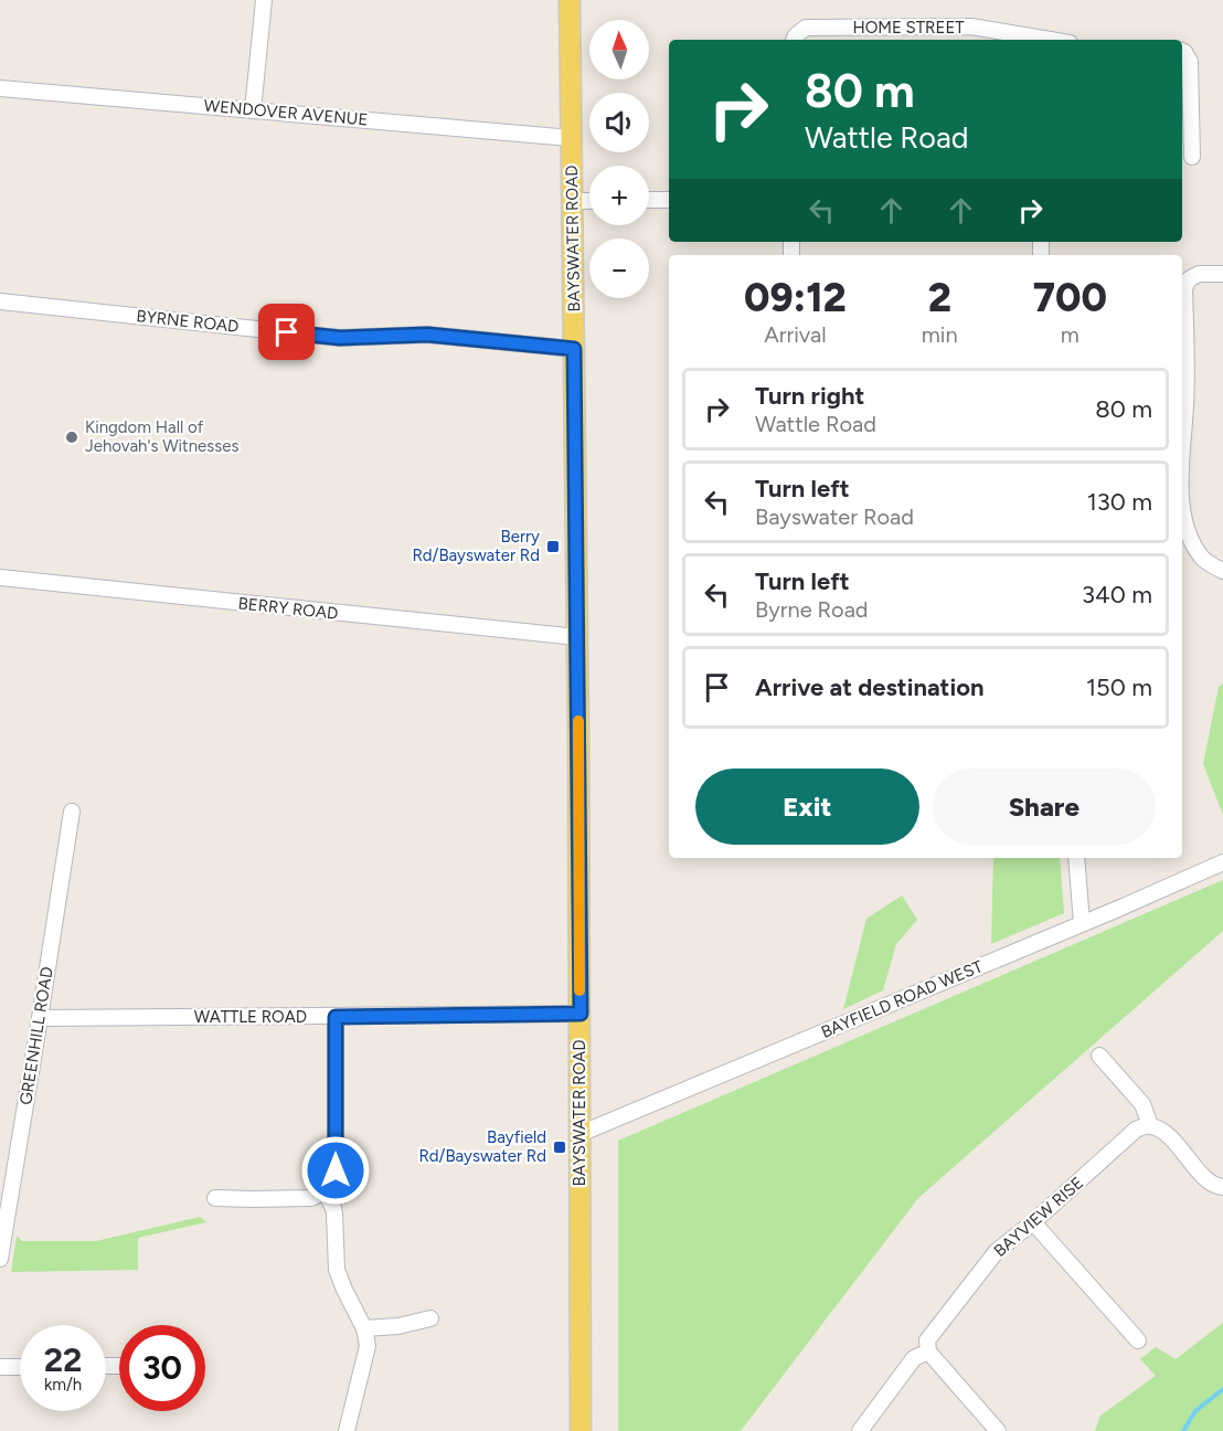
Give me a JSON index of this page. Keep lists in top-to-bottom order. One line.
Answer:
{"streets":{"main road":["BAYSWATER ROAD"],"street":["HOME STREET","WENDOVER AVENUE","BYRNE ROAD","BERRY ROAD","BAYFIELD ROAD WEST","WATTLE ROAD","GREENHILL ROAD","BAYVIEW RISE"]},"crossings":[["WENDOVER AVENUE","BAYSWATER ROAD"],["BAYSWATER ROAD","BYRNE ROAD"],["BAYSWATER ROAD","BERRY ROAD"],["BAYSWATER ROAD","BAYFIELD ROAD WEST"],["BAYSWATER ROAD","WATTLE ROAD"],["WATTLE ROAD","GREENHILL ROAD"]],"places":{"other":["Kingdom Hall of Jehovah's Witnesses"],"transit":["Berry Rd/Bayswater Rd","Bayfield Rd/Bayswater Rd"]},"north":"top","page":{"map_buttons":["+","−"],"turn":["80 m","Wattle Road"],"eta":["09:12","Arrival","2","min","700","m"],"list":[{"name":"Turn right","note":"Wattle Road","value":"80 m"},{"name":"Turn left","note":"Bayswater Road","value":"130 m"},{"name":"Turn left","note":"Byrne Road","value":"340 m"},{"name":"Arrive at destination","value":"150 m"}],"buttons":["Exit","Share"],"speed":"22 km/h","limit":"30"}}
